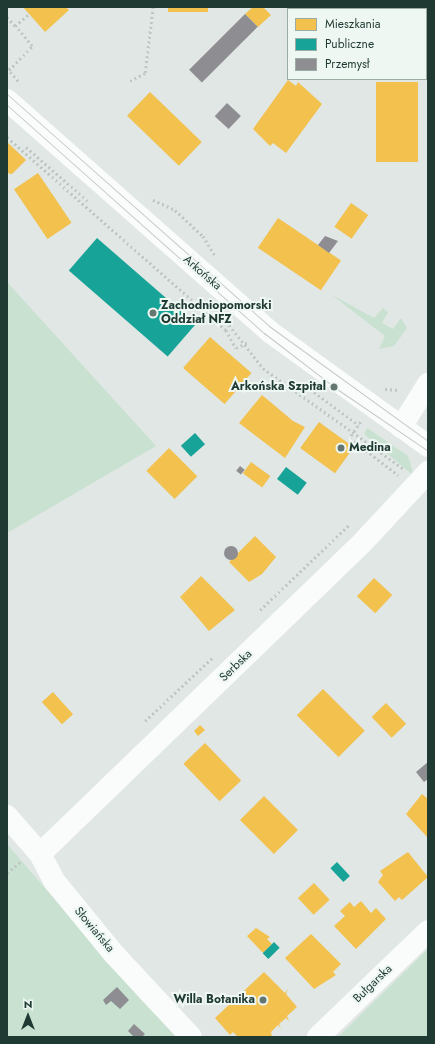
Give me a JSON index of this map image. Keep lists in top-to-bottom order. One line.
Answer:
{"streets":{"street":["Arkońska","Serbska","Słowiańska","Bułgarska"]},"crossings":[["Serbska","Słowiańska"]],"places":["Zachodniopomorski Oddział NFZ","Arkońska Szpital","Medina","Willa Botanika"],"legend":["Mieszkania","Publiczne","Przemysł"],"north":"top"}
